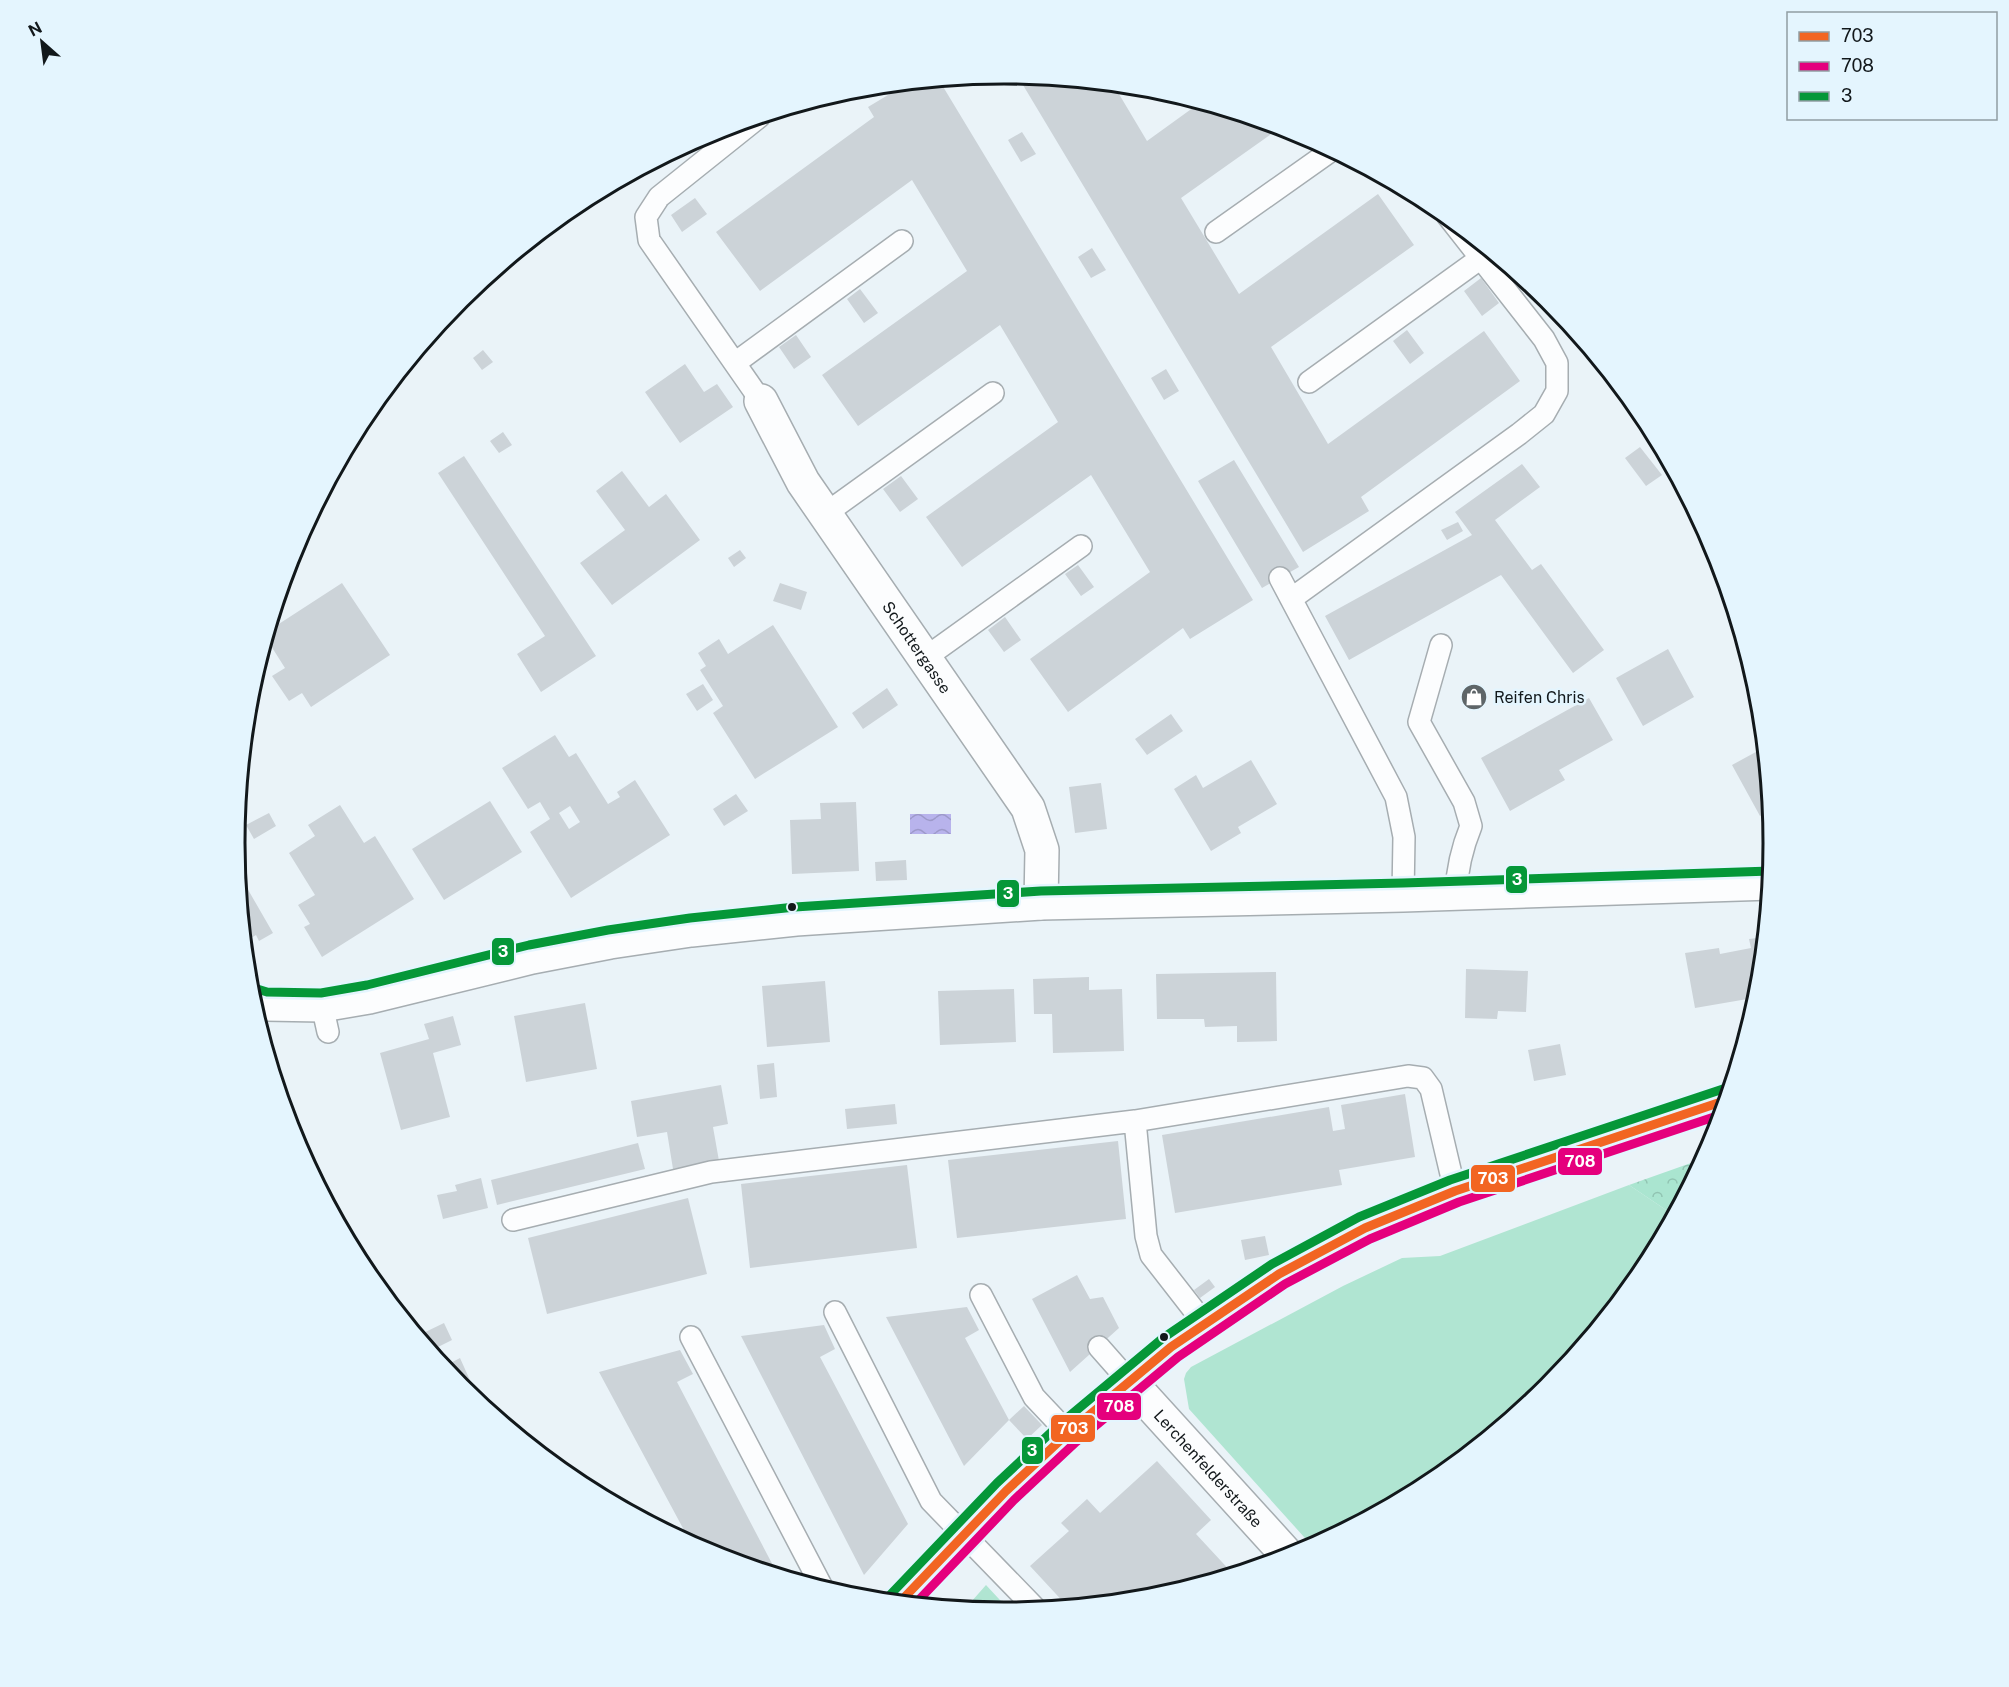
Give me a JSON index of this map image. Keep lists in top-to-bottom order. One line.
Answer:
{"streets":{"street":["Schottergasse","Lerchenfelderstraße"]},"places":{"shop":["Reifen Chris"]},"lines":["transit line 3","transit line 703","transit line 708"],"legend":["703","708","3"],"north":"top left"}
